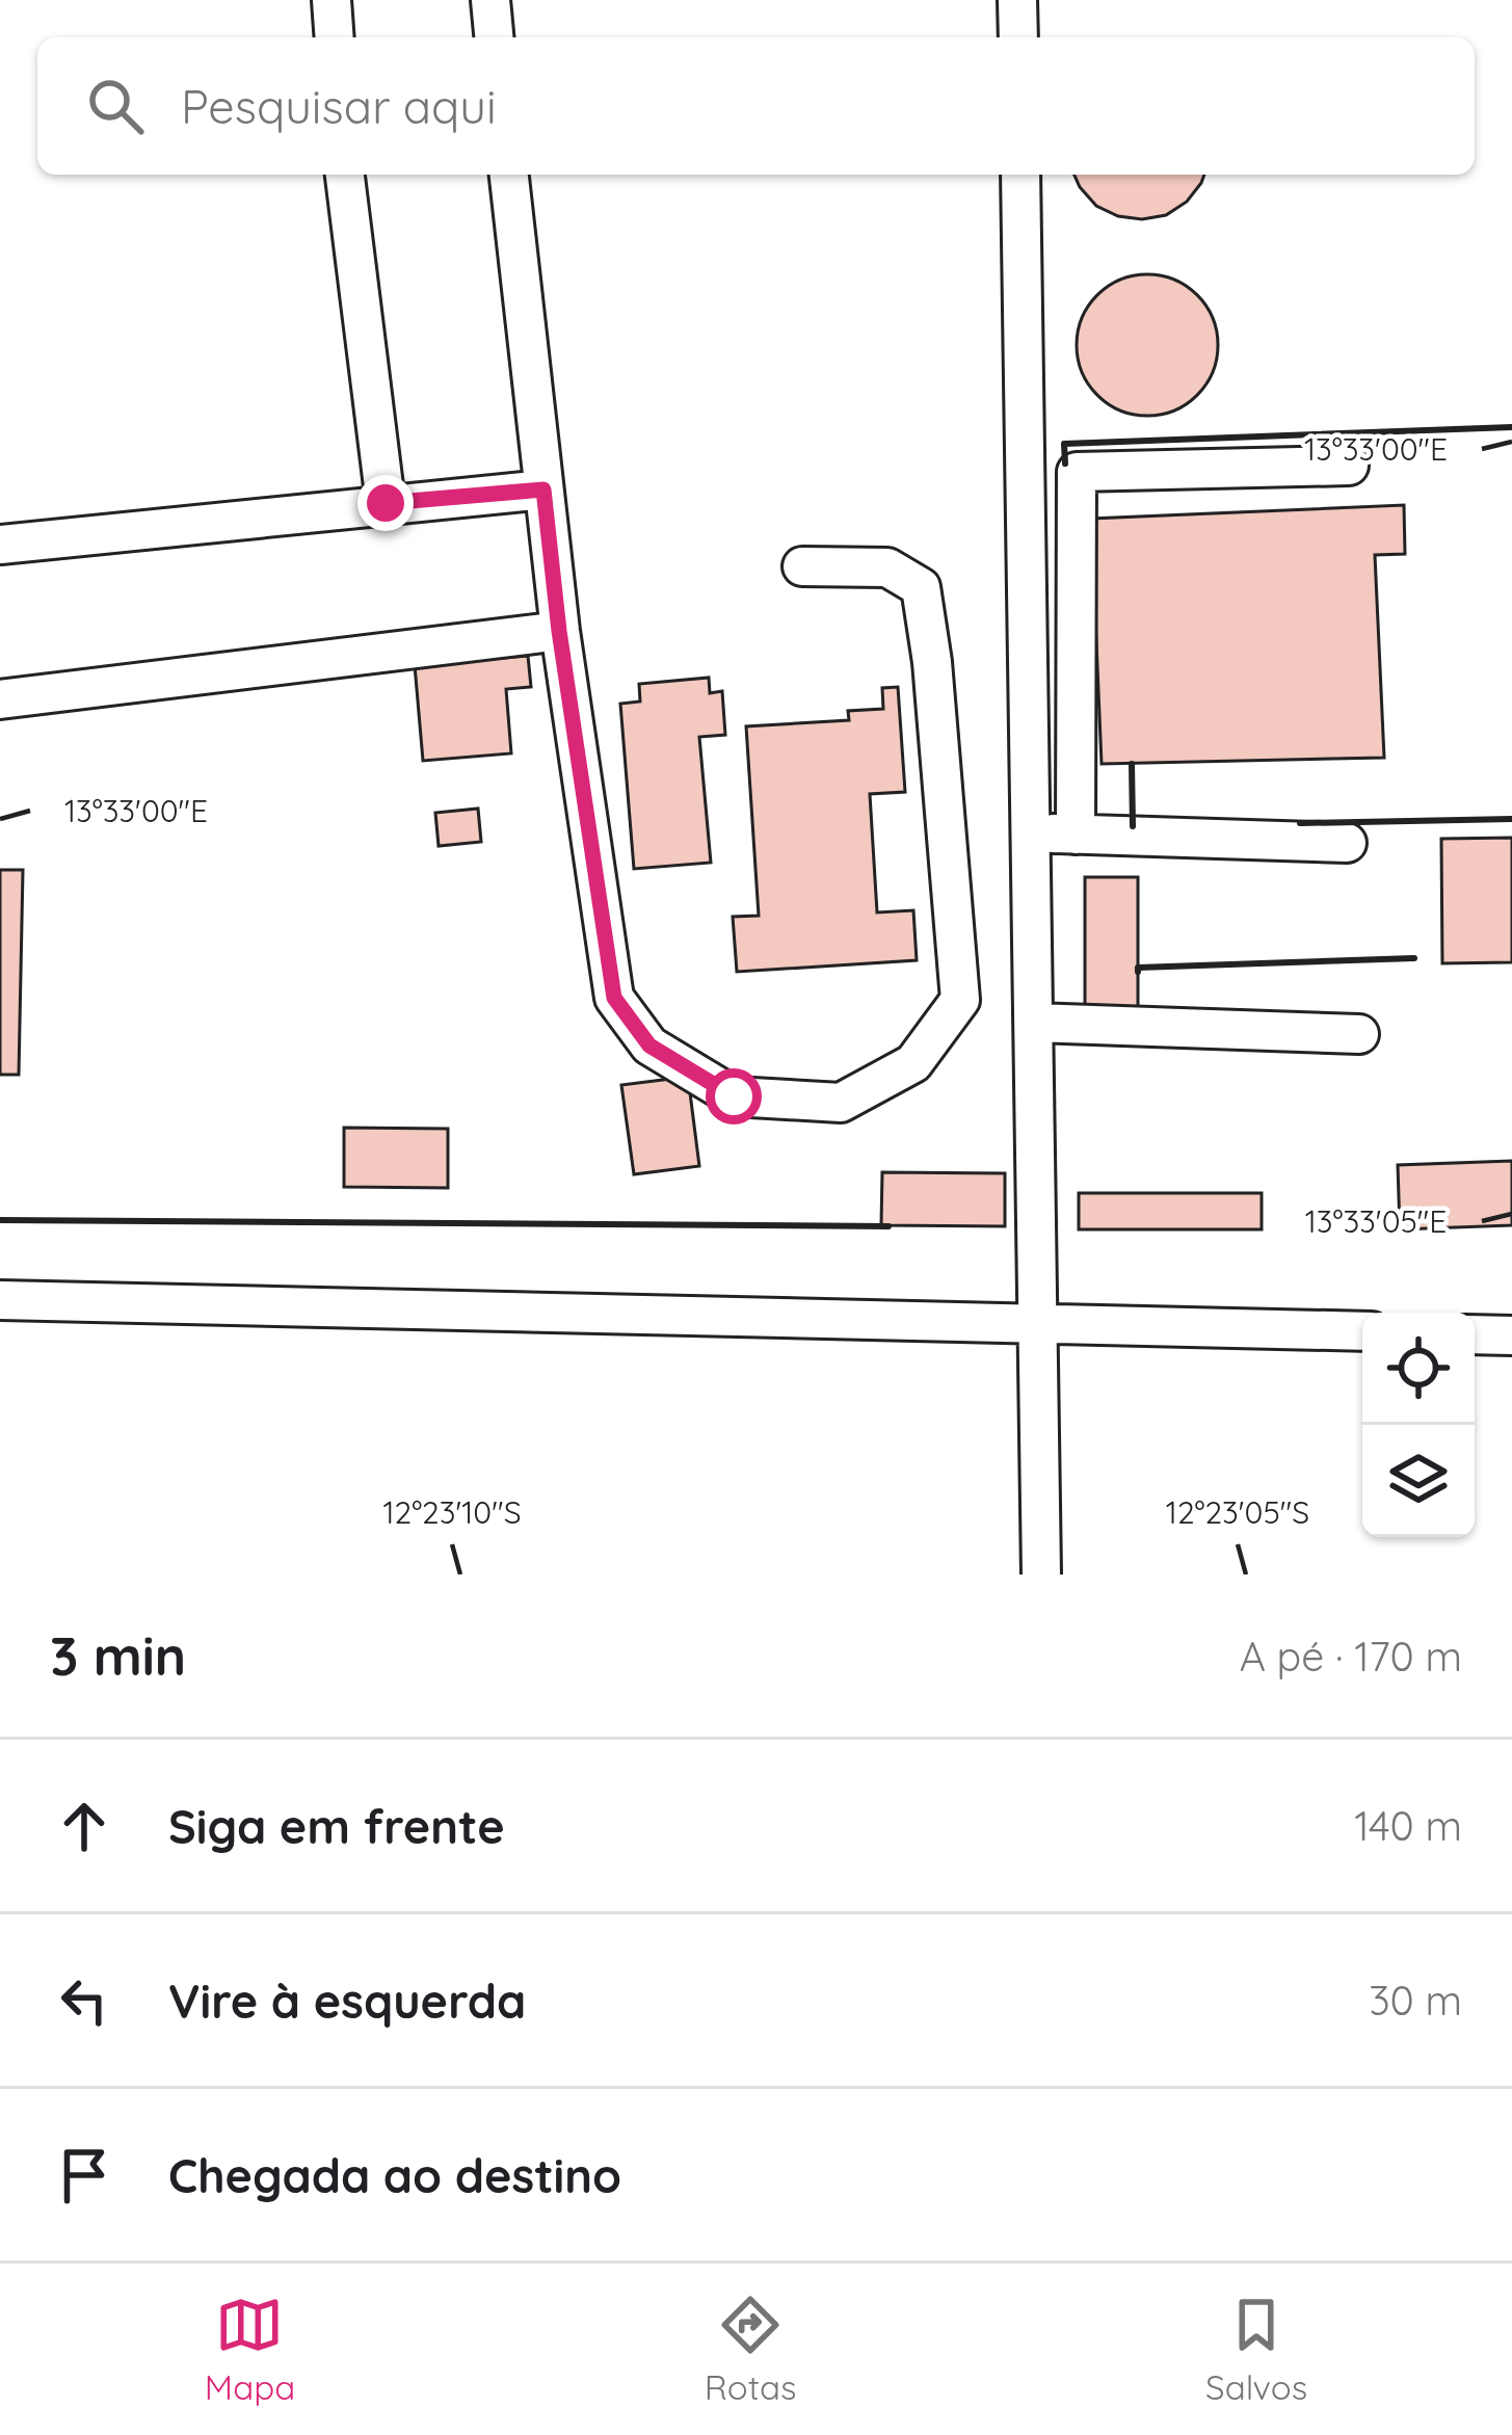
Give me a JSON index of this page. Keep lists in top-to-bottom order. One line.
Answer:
{"page":{"search":"Pesquisar aqui","heading":["3 min","A pé · 170 m"],"list":[["Siga em frente","140 m"],["Vire à esquerda","30 m"],"Chegada ao destino"],"nav":["Mapa","Rotas","Salvos"]},"coordinates":["13°33'00\"E","13°33'05\"E","12°23'10\"S","12°23'05\"S"]}
